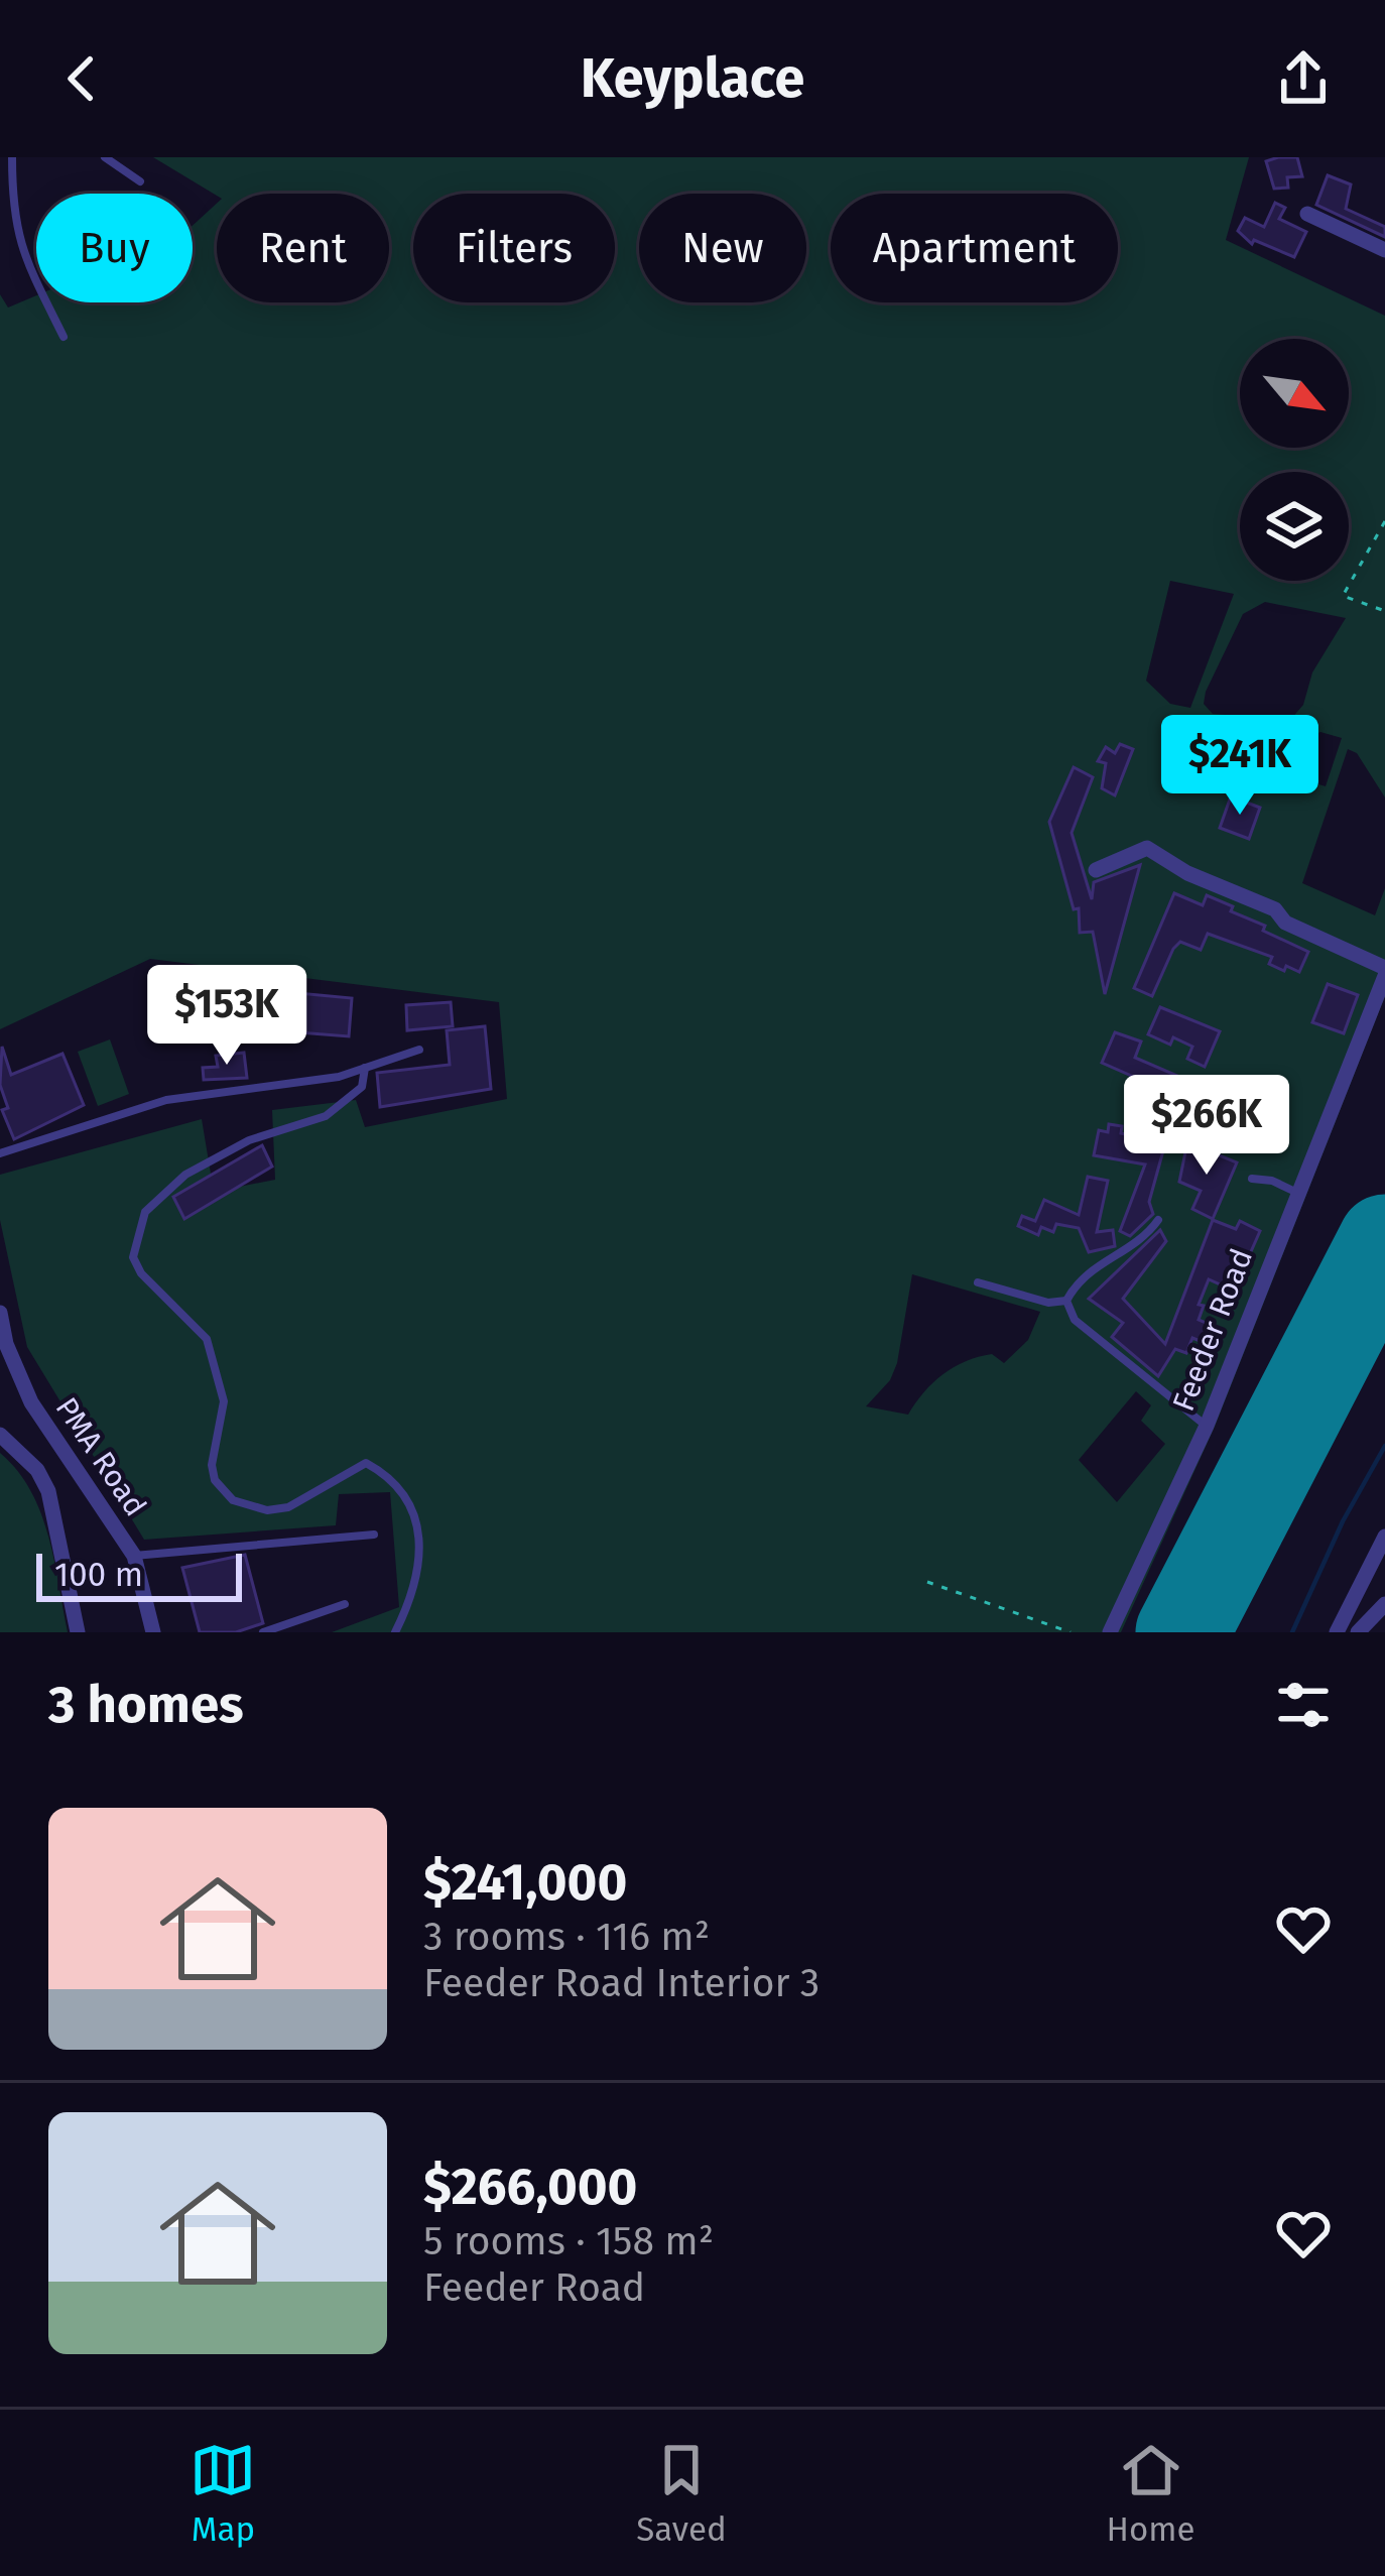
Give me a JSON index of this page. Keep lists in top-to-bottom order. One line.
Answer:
{"streets":{"street":["Feeder Road","PMA Road"]},"scale_bar":"100 m","north":"bottom right","page":{"header":"Keyplace","chip":["Buy","Rent","Filters","New","Apartment"],"price":["$241K","$153K","$266K"],"scale":"100 m","heading":"3 homes","list":[{"name":"$241,000","note":"3 rooms · 116 m² · Feeder Road Interior 3"},{"name":"$266,000","note":"5 rooms · 158 m² · Feeder Road"}],"tabs":["Map","Saved","Home"]}}
